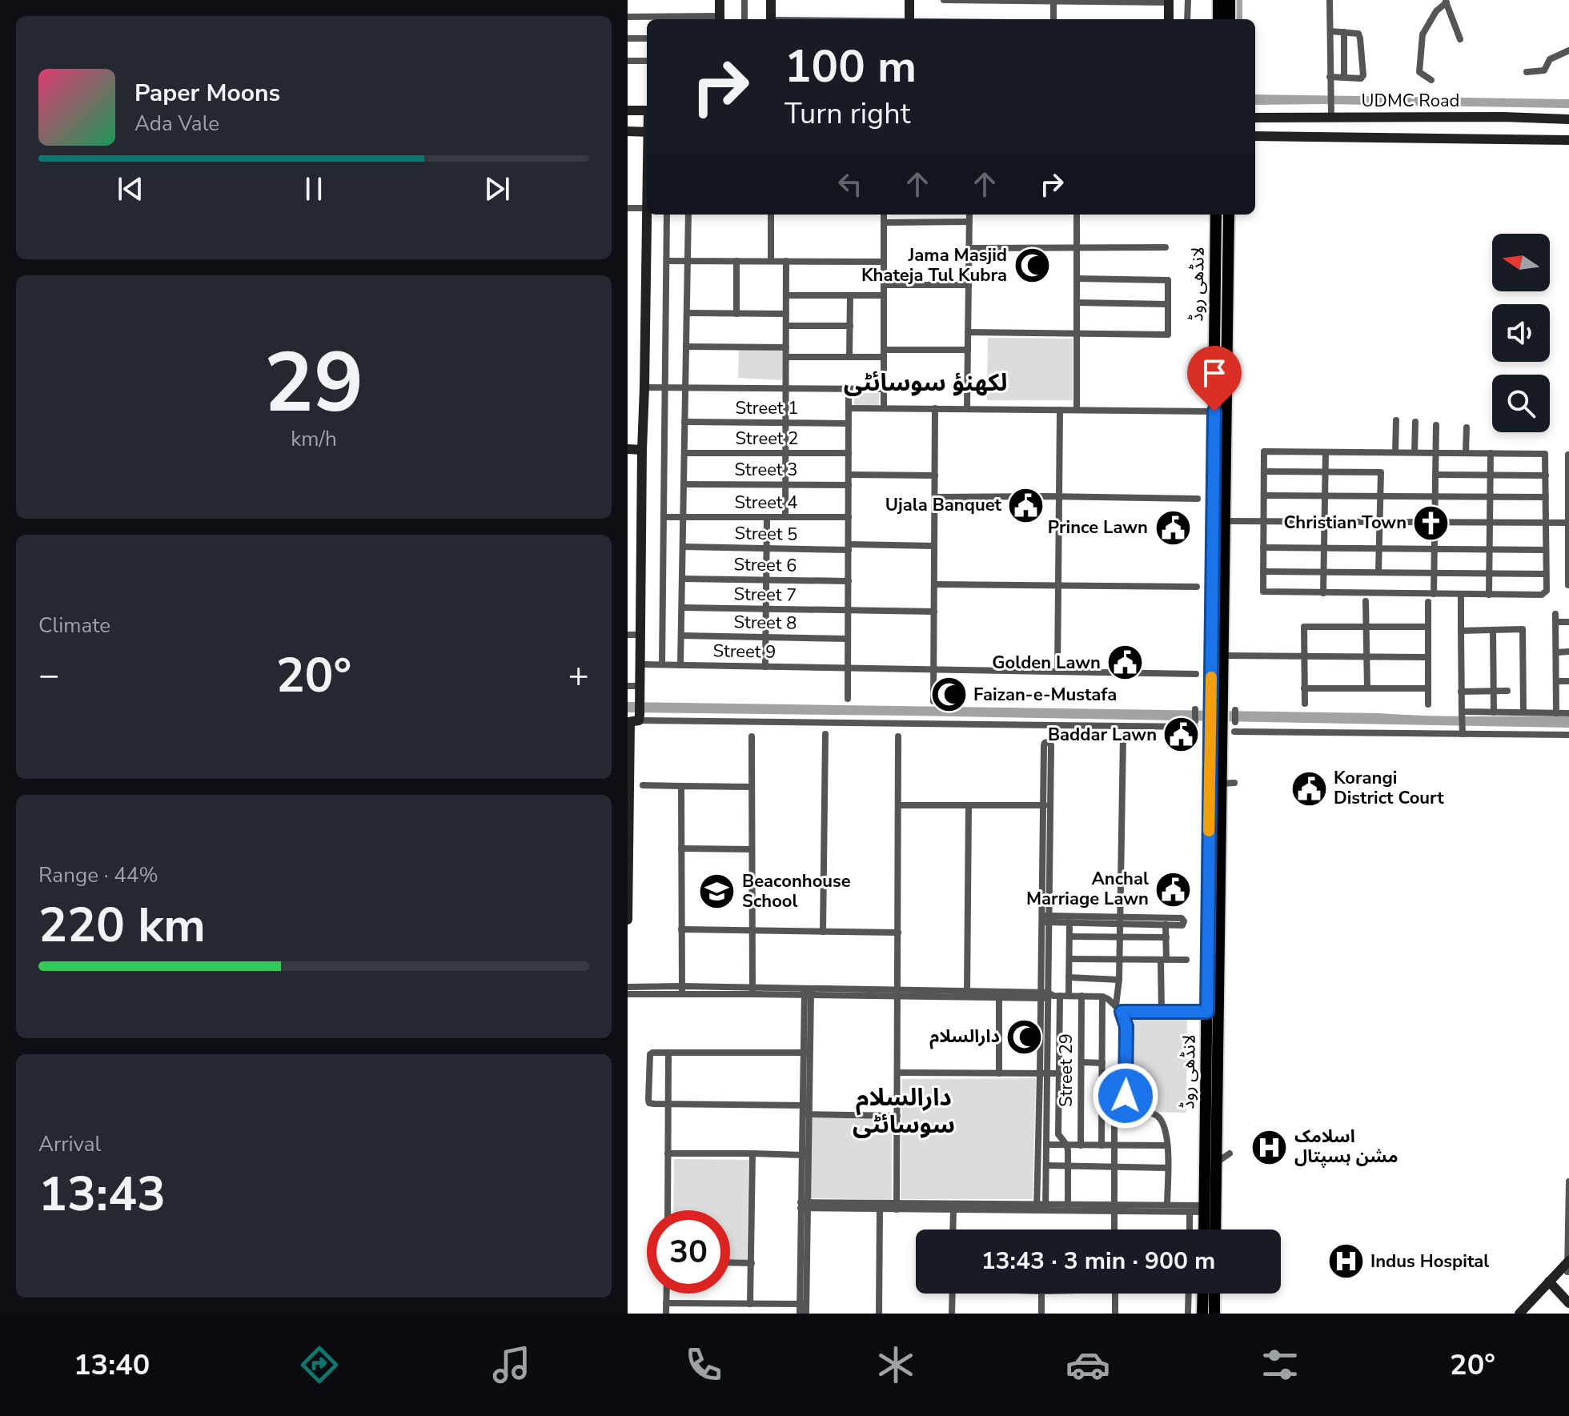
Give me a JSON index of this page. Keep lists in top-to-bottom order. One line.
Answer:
{"streets":{"main road":["لانڈھی روڈ"],"street":["UDMC Road","Street 1","Street 2","Street 3","Street 4","Street 5","Street 6","Street 7","Street 8","Street 9","Street 29"]},"districts":["لکھنؤ سوسائٹی","دارالسلام سوسائٹی"],"places":{"mosque":["Jama Masjid Khateja Tul Kubra","Faizan-e-Mustafa","دارالسلام"],"public building":["Ujala Banquet","Prince Lawn","Golden Lawn","Baddar Lawn","Korangi District Court","Anchal Marriage Lawn"],"church":["Christian Town"],"school or university":["Beaconhouse School"],"hospital":["اسلامک مشن ہسپتال","Indus Hospital"]},"north":"left","page":{"turn":["100 m","Turn right"],"song":["Paper Moons","Ada Vale"],"tile":[["29","km/h"],"Climate",["Range · 44%","220 km"],["Arrival","13:43"]],"heat":["−","20°","+"],"limit":"30","trip":"13:43 · 3 min · 900 m","tabs":["13:40","20°"]}}
